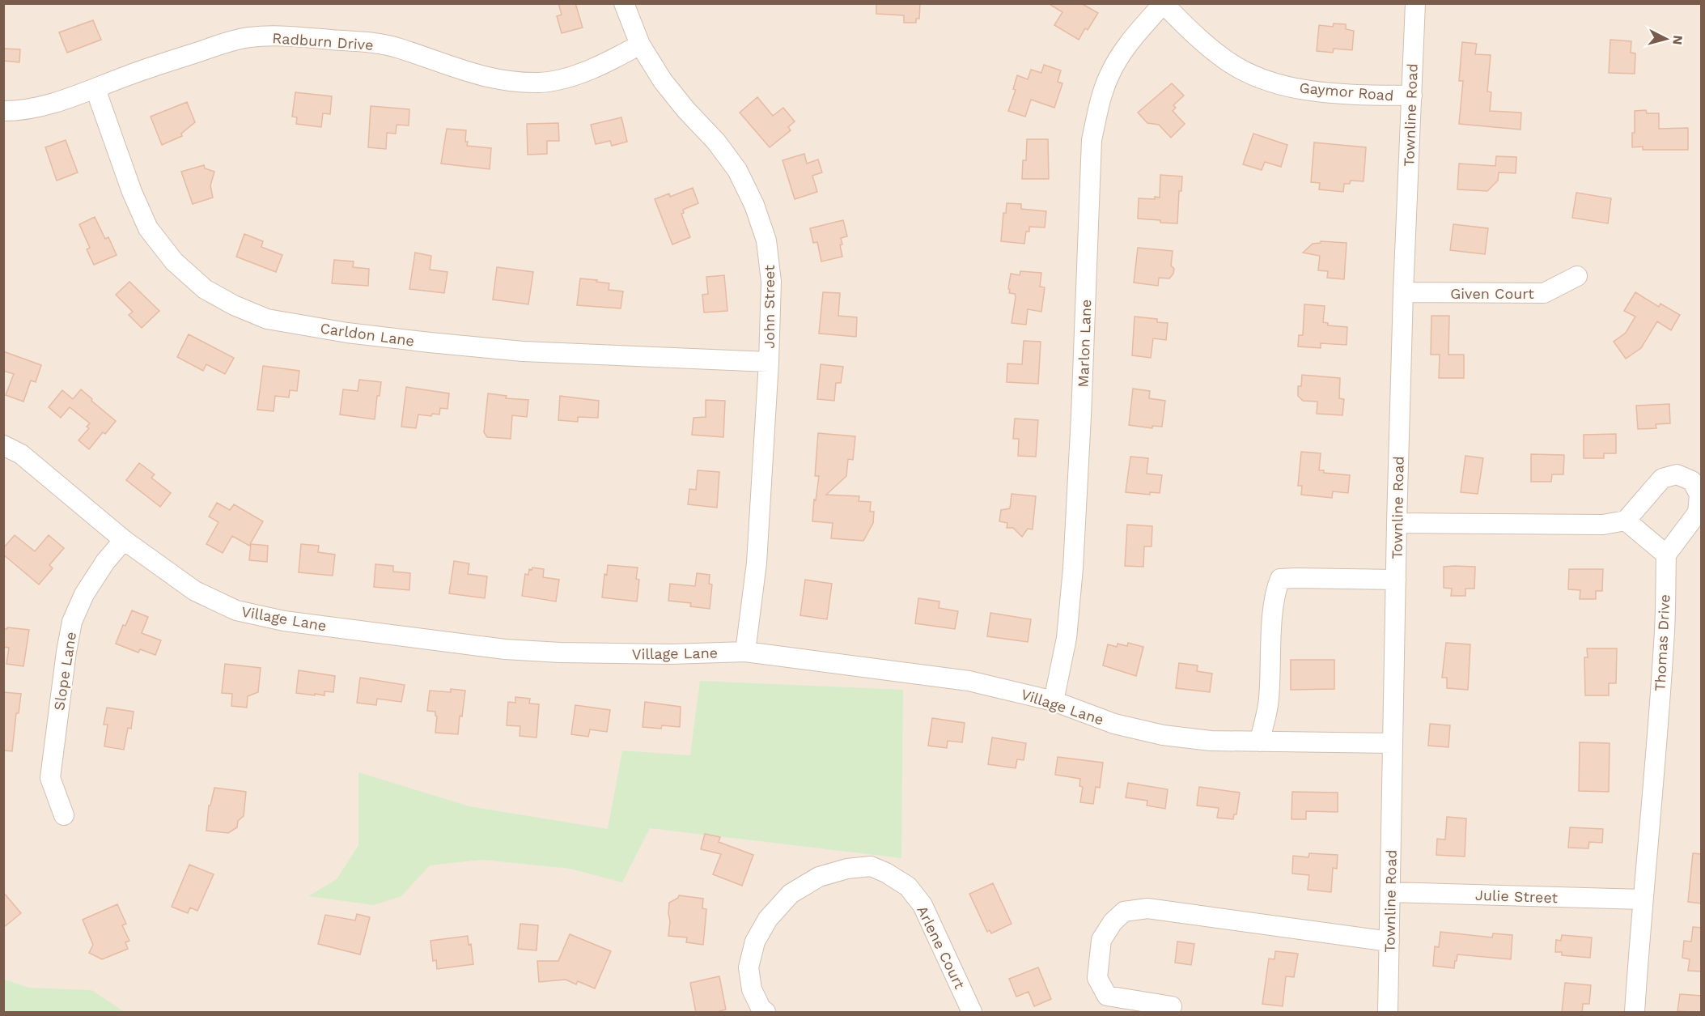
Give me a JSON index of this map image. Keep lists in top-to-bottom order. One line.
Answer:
{"streets":{"street":["Radburn Drive","Gaymor Road","Townline Road","Given Court","John Street","Carldon Lane","Marlon Lane","Village Lane","Thomas Drive","Slope Lane","Julie Street","Arlene Court"]},"crossings":[["Radburn Drive","John Street"],["Radburn Drive","Carldon Lane"],["Gaymor Road","Townline Road"],["Gaymor Road","Marlon Lane"],["Townline Road","Given Court"],["Townline Road","Village Lane"],["Townline Road","Julie Street"],["John Street","Carldon Lane"],["John Street","Village Lane"],["Marlon Lane","Village Lane"],["Village Lane","Slope Lane"],["Thomas Drive","Julie Street"]],"north":"right"}
